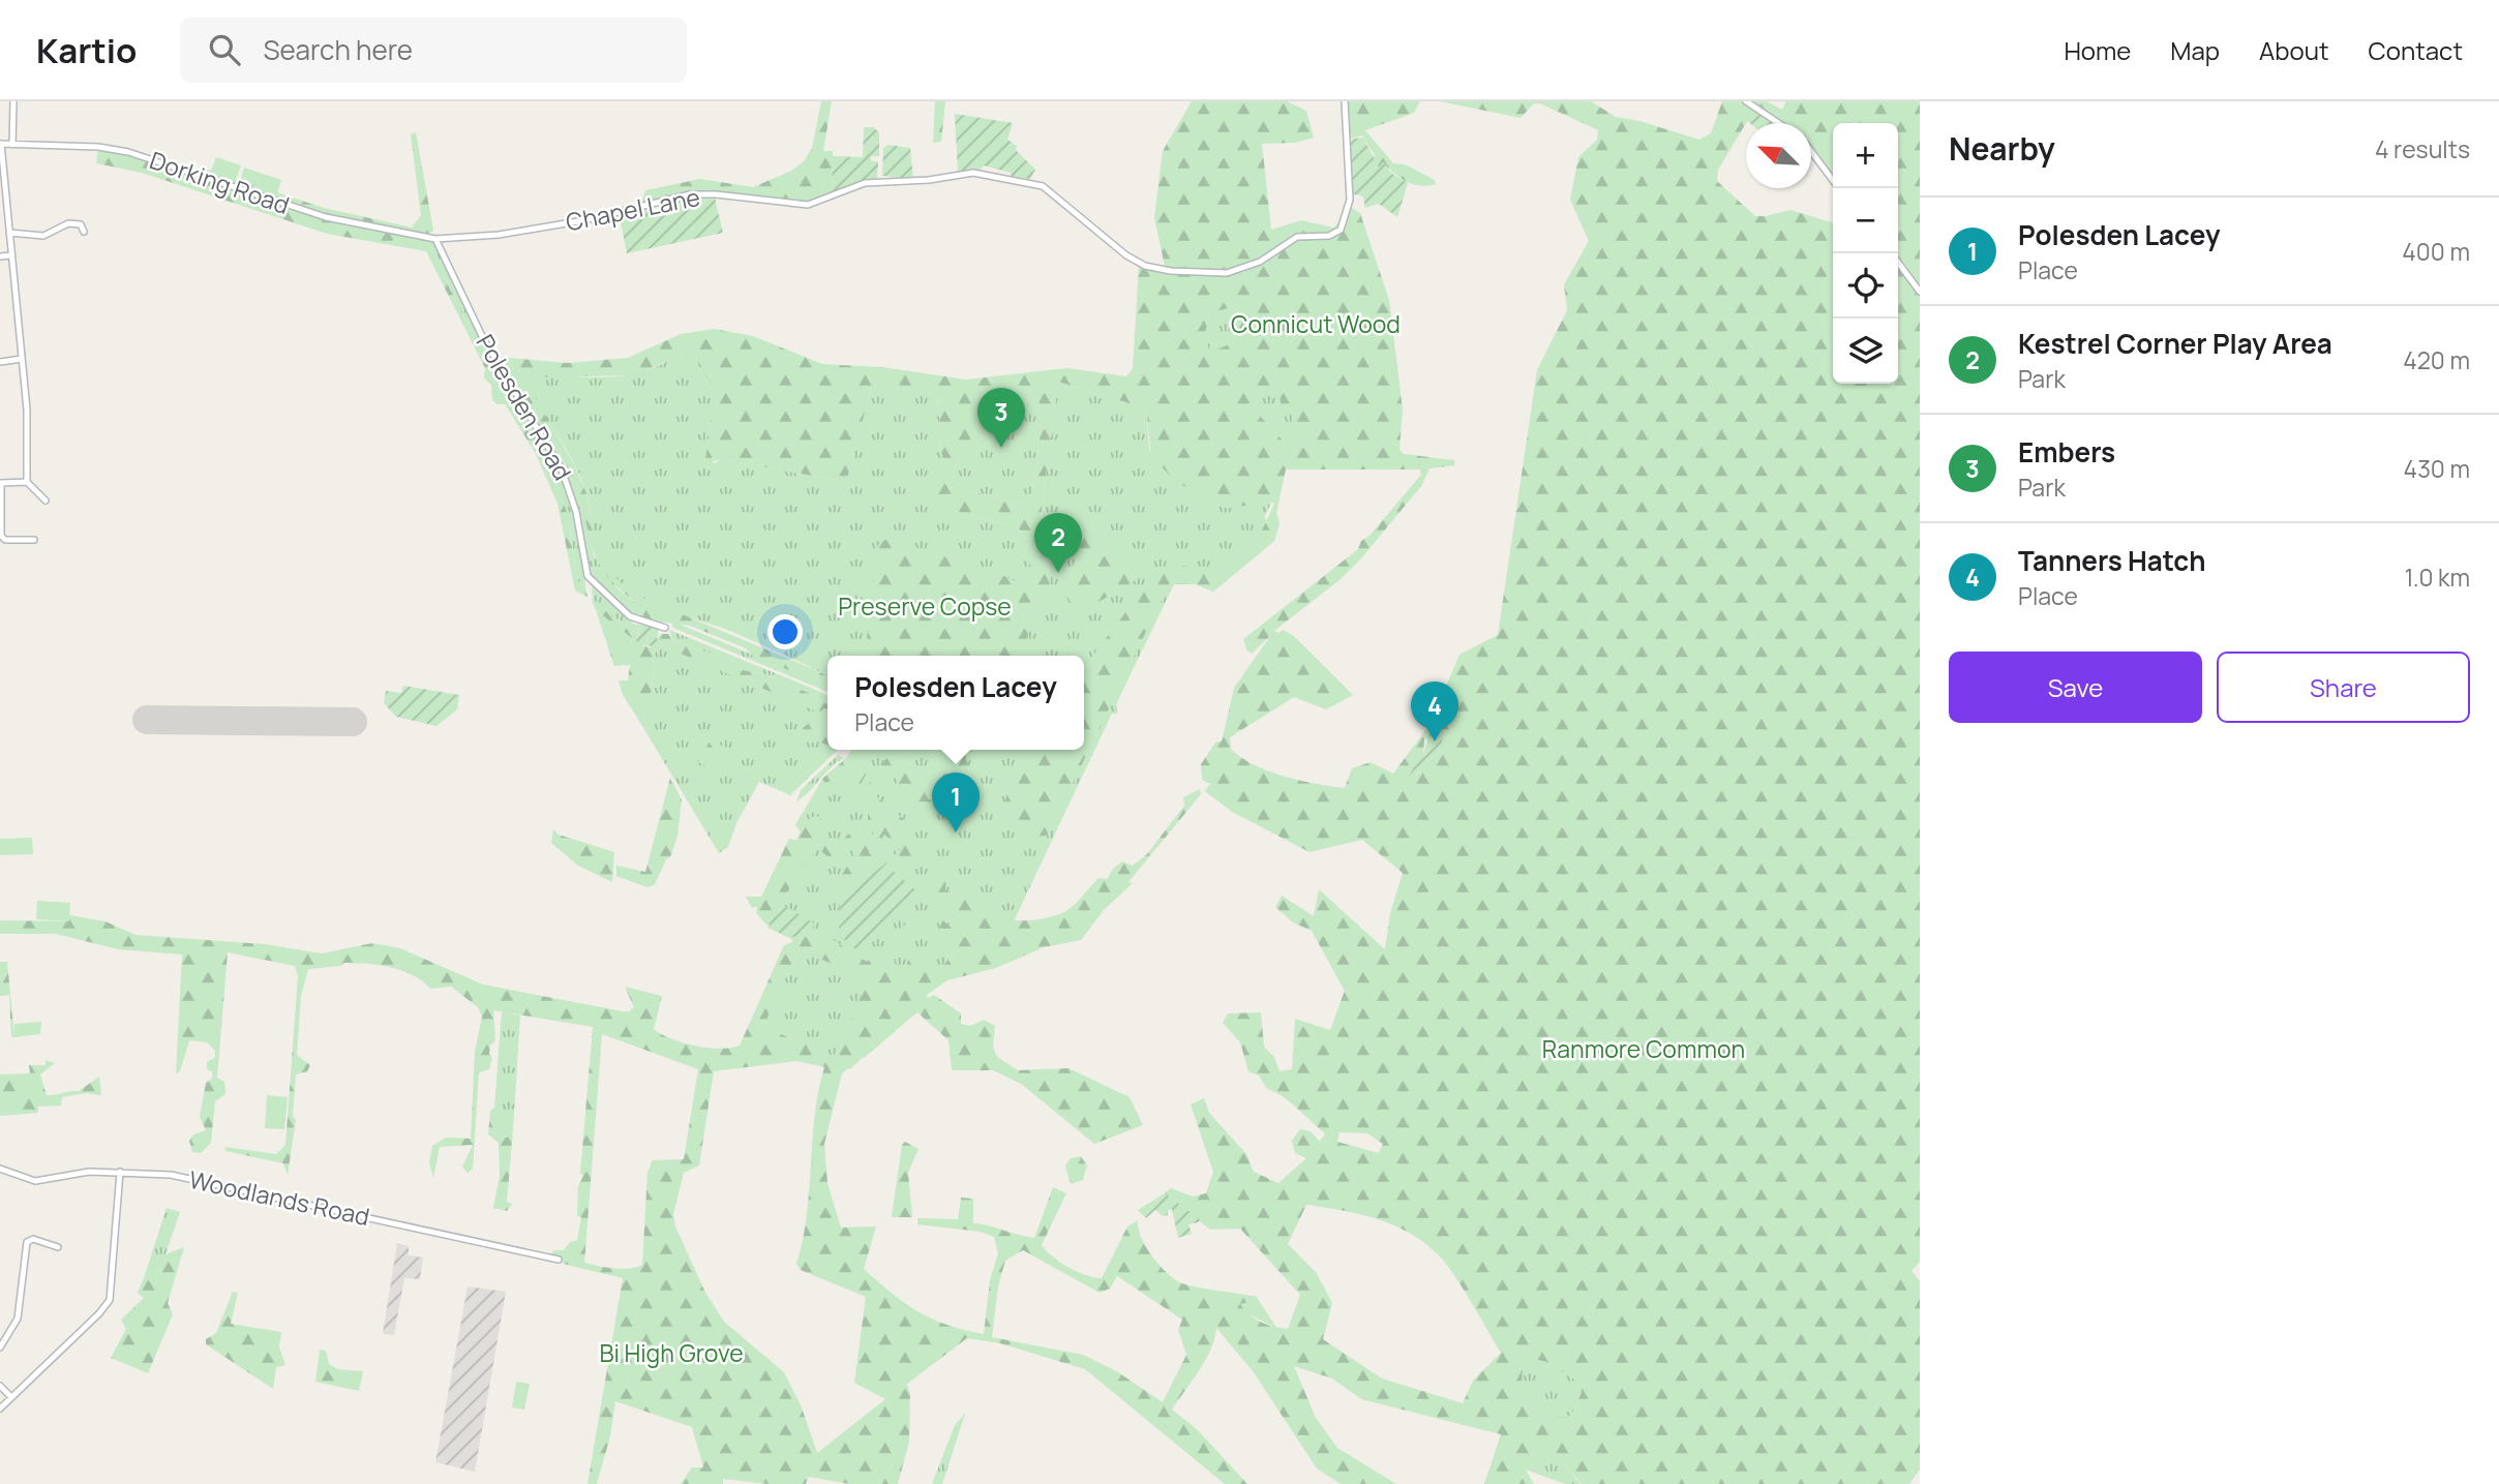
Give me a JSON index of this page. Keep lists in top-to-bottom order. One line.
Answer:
{"streets":{"street":["Dorking Road","Chapel Lane","Polesden Road","Woodlands Road"]},"crossings":[["Dorking Road","Chapel Lane"],["Dorking Road","Polesden Road"],["Chapel Lane","Polesden Road"]],"parks":["Connicut Wood","Preserve Copse","Ranmore Common","Bi High Grove"],"north":"top left","page":{"header":"Kartio","search":"Search here","nav":["Home","Map","About","Contact"],"heading":["Nearby","4 results"],"map_buttons":["+","−"],"list":[{"mark":"1","name":"Polesden Lacey","note":"Place","value":"400 m"},{"mark":"2","name":"Kestrel Corner Play Area","note":"Park","value":"420 m"},{"mark":"3","name":"Embers","note":"Park","value":"430 m"},{"mark":"4","name":"Tanners Hatch","note":"Place","value":"1.0 km"}],"pins":["3","2","4","1"],"buttons":["Save","Share"],"popup":["Polesden Lacey","Place"]}}
